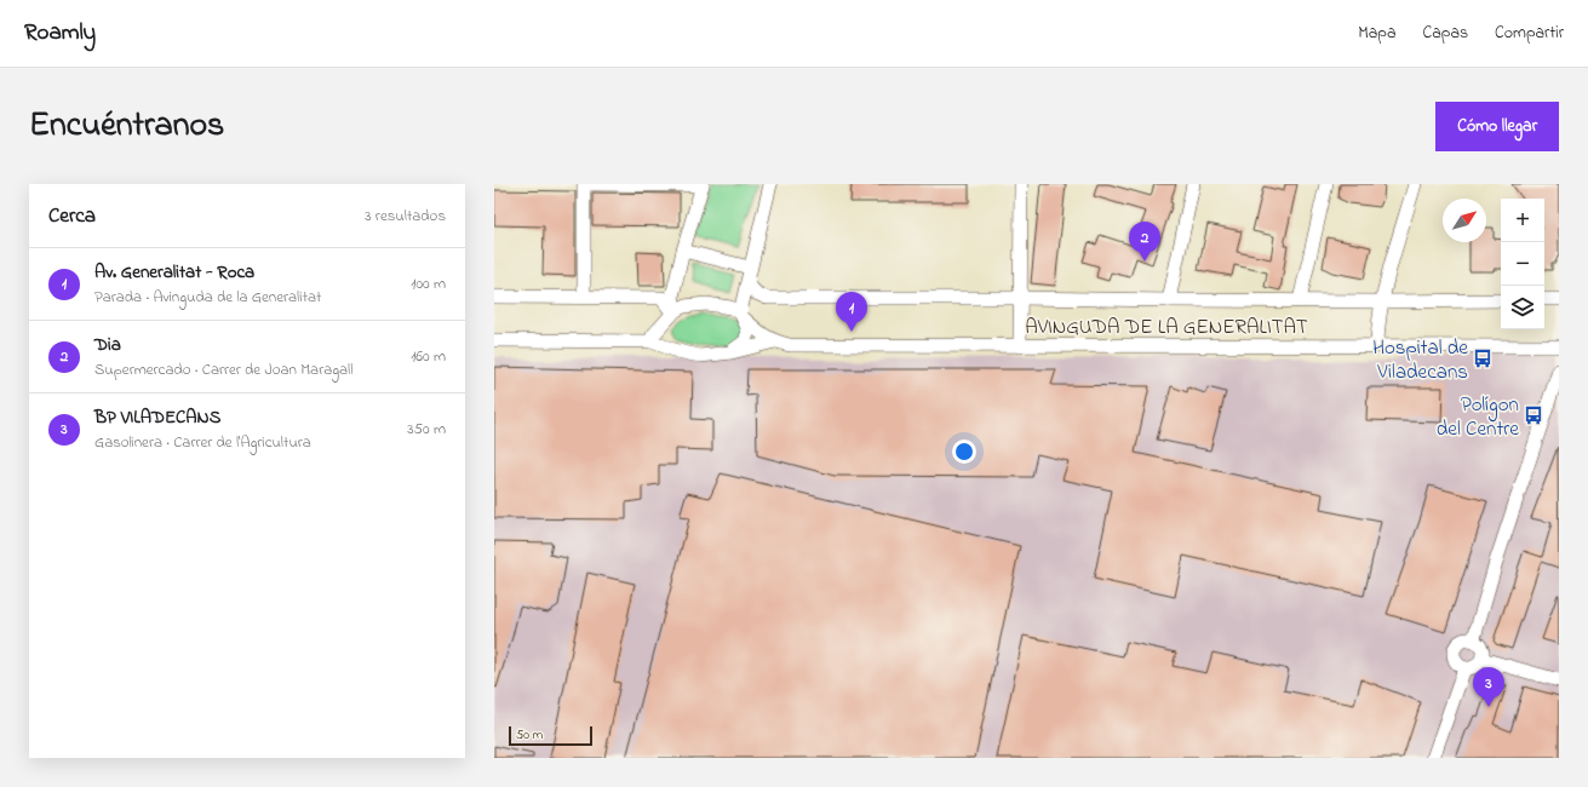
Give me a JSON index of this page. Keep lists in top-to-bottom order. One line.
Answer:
{"streets":{"street":["AVINGUDA DE LA GENERALITAT"]},"places":{"bus stop":["Hospital de Viladecans","Polígon del Centre"]},"scale_bar":"50 m","north":"top right","page":{"header":"Roamly","nav":["Mapa","Capas","Compartir"],"title":"Encuéntranos","buttons":"Cómo llegar","heading":["Cerca","3 resultados"],"map_buttons":["+","−"],"pins":["2","1","3"],"list":[{"mark":"1","name":"Av. Generalitat - Roca","note":"Parada · Avinguda de la Generalitat","value":"100 m"},{"mark":"2","name":"Dia","note":"Supermercado · Carrer de Joan Maragall","value":"160 m"},{"mark":"3","name":"BP VILADECANS","note":"Gasolinera · Carrer de l'Agricultura","value":"350 m"}],"scale":"50 m"}}
